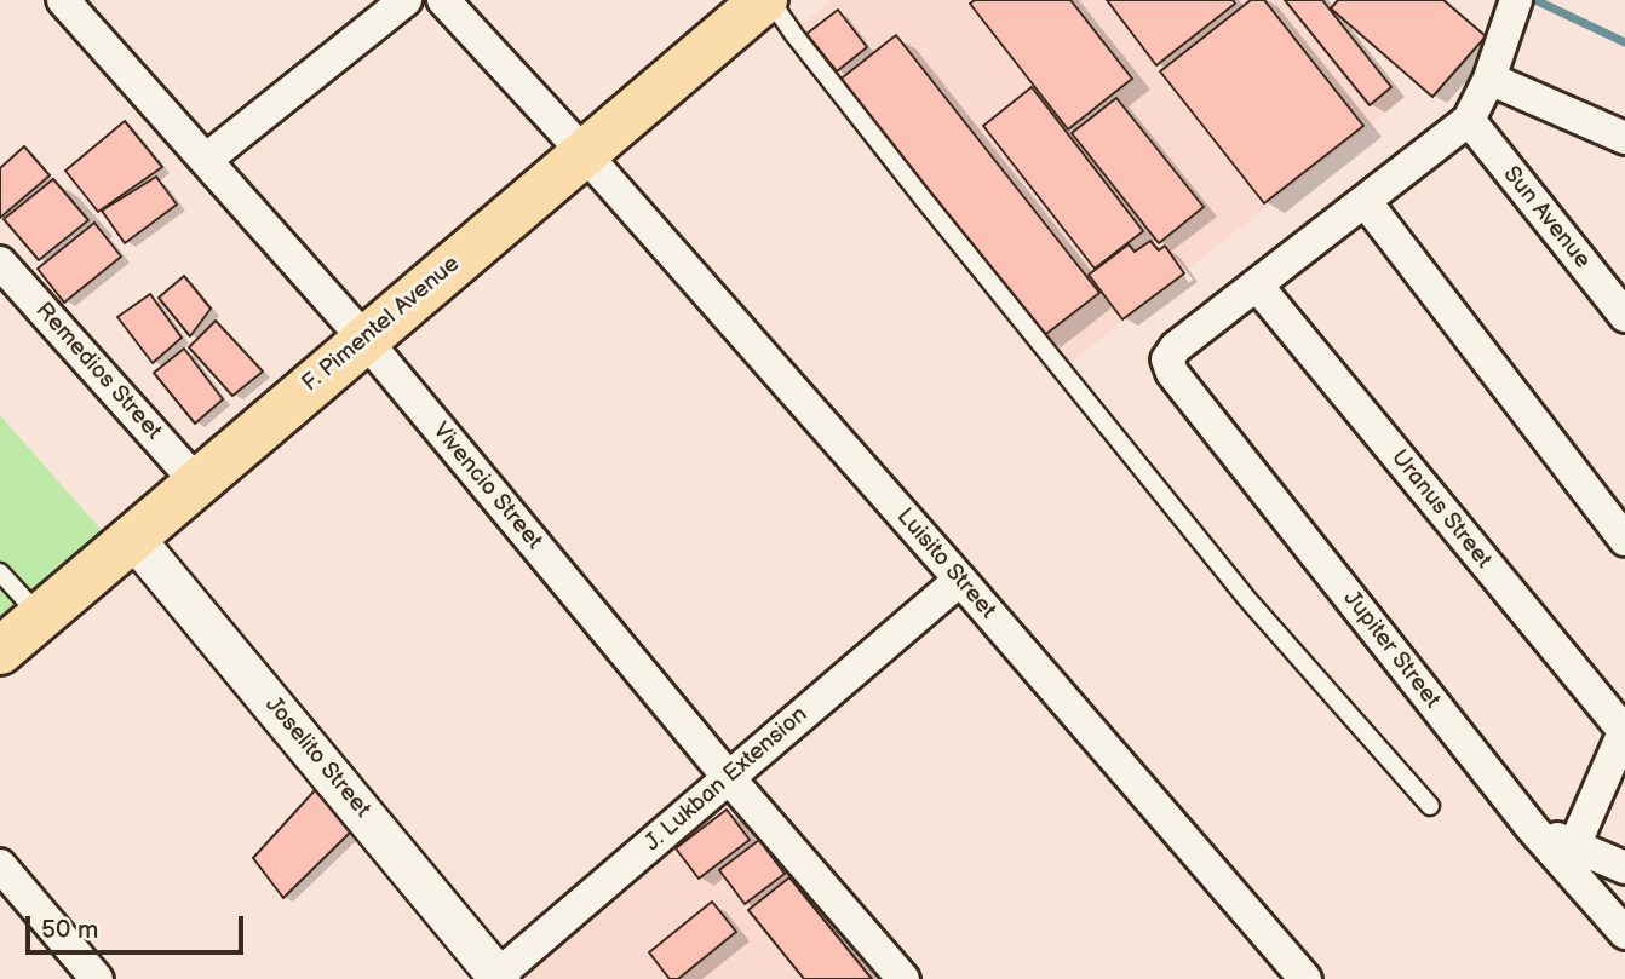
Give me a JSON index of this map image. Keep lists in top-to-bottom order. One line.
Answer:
{"streets":{"main road":["F. Pimentel Avenue"],"street":["Sun Avenue","Remedios Street","Vivencio Street","Uranus Street","Luisito Street","Jupiter Street","Joselito Street","J. Lukban Extension"]},"crossings":[["F. Pimentel Avenue","Remedios Street"],["F. Pimentel Avenue","Vivencio Street"],["F. Pimentel Avenue","Luisito Street"],["F. Pimentel Avenue","Joselito Street"],["Vivencio Street","J. Lukban Extension"],["Uranus Street","Jupiter Street"],["Luisito Street","J. Lukban Extension"],["Joselito Street","J. Lukban Extension"]],"scale_bar":"50 m"}
